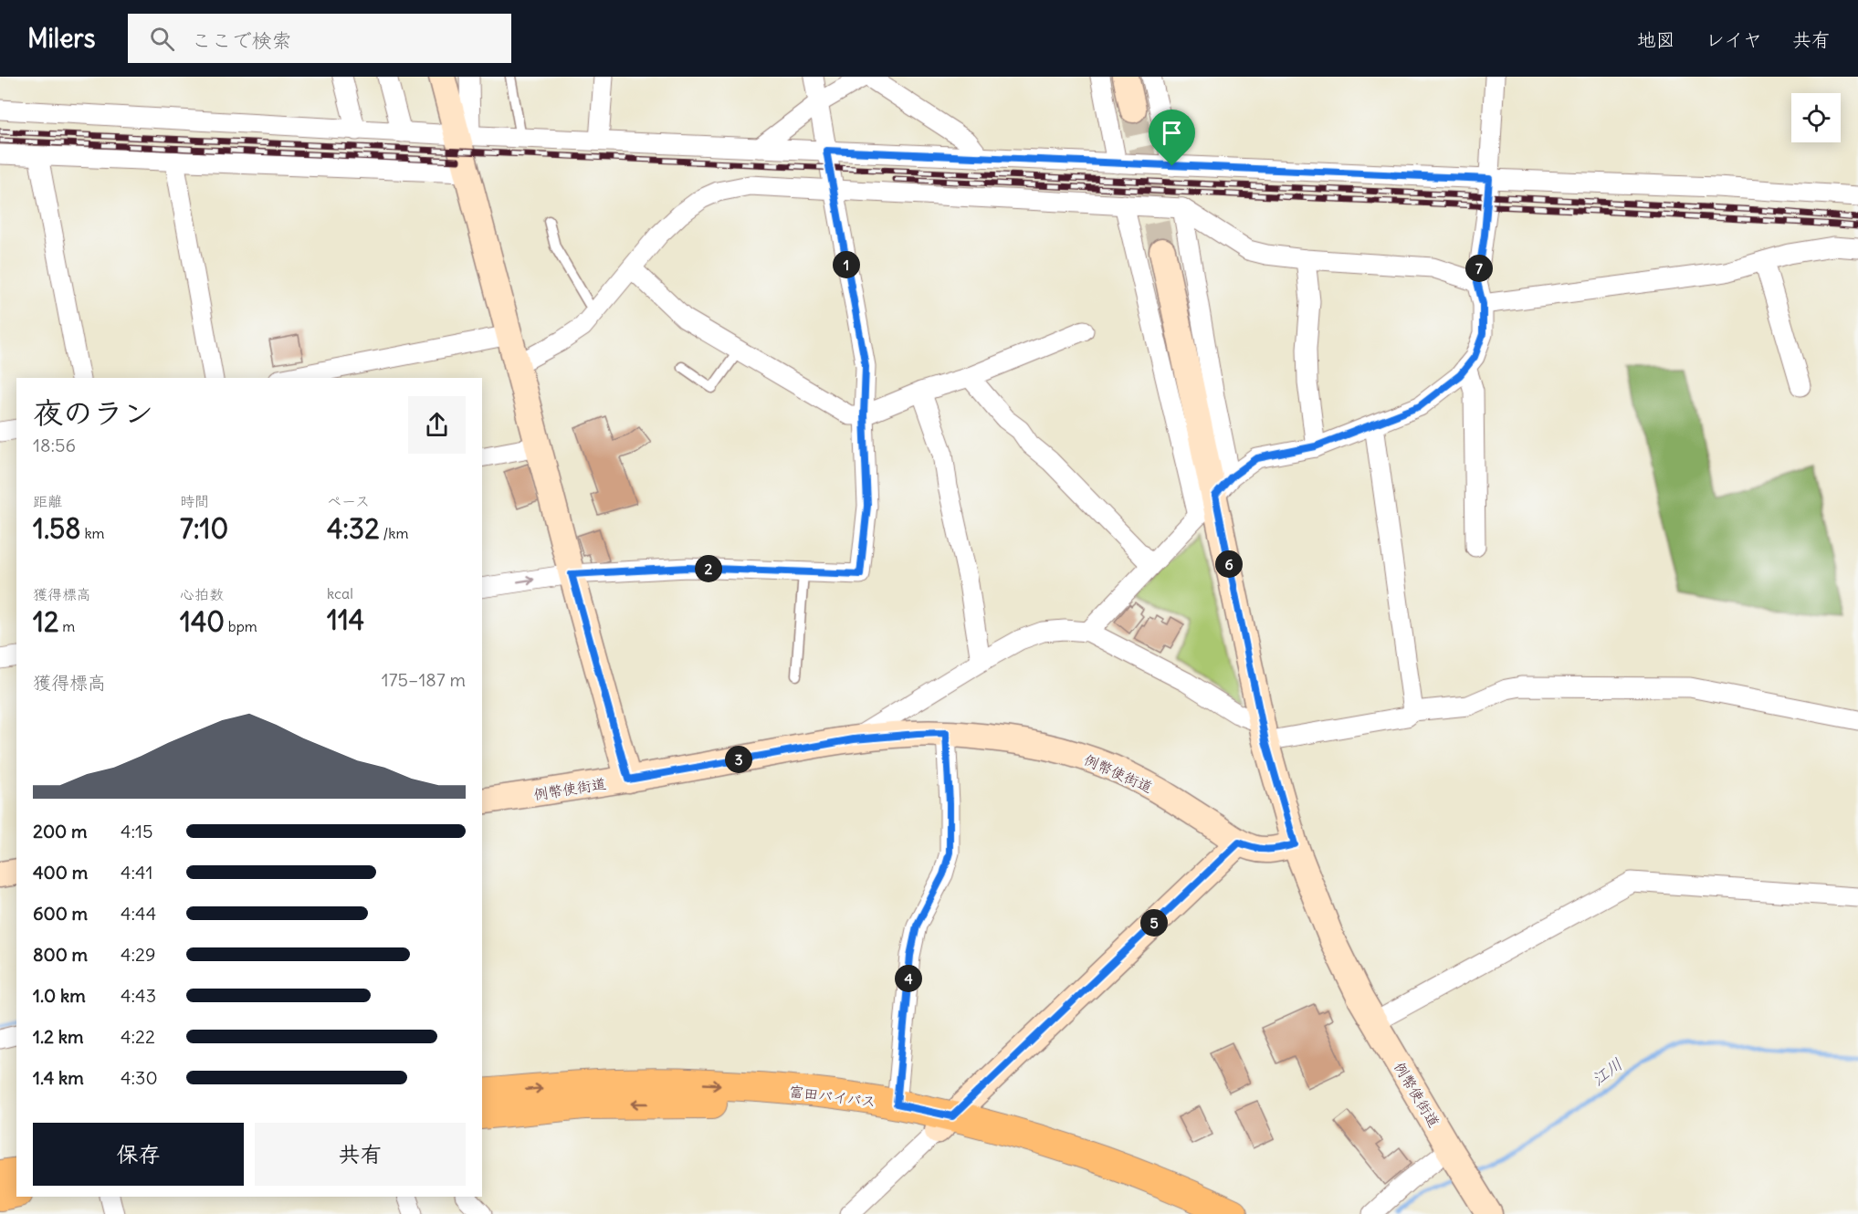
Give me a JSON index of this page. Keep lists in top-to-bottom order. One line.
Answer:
{"streets":{"main road":["富田バイパス"],"street":["例幣使街道"]},"water":["江川"],"page":{"header":"Milers","search":"ここで検索","nav":["地図","レイヤ","共有"],"pins":["1","7","6","2","3","5","4"],"heading":["夜のラン","18:56"],"stats":[["距離","1.58 km"],["時間","7:10"],["ペース","4:32 /km"],["獲得標高","12 m"],["心拍数","140 bpm"],["kcal","114"]],"chart":["獲得標高","175–187 m"],"list":[{"name":"200 m","note":"4:15"},{"name":"400 m","note":"4:41"},{"name":"600 m","note":"4:44"},{"name":"800 m","note":"4:29"},{"name":"1.0 km","note":"4:43"},{"name":"1.2 km","note":"4:22"},{"name":"1.4 km","note":"4:30"}],"buttons":["保存","共有"]}}
